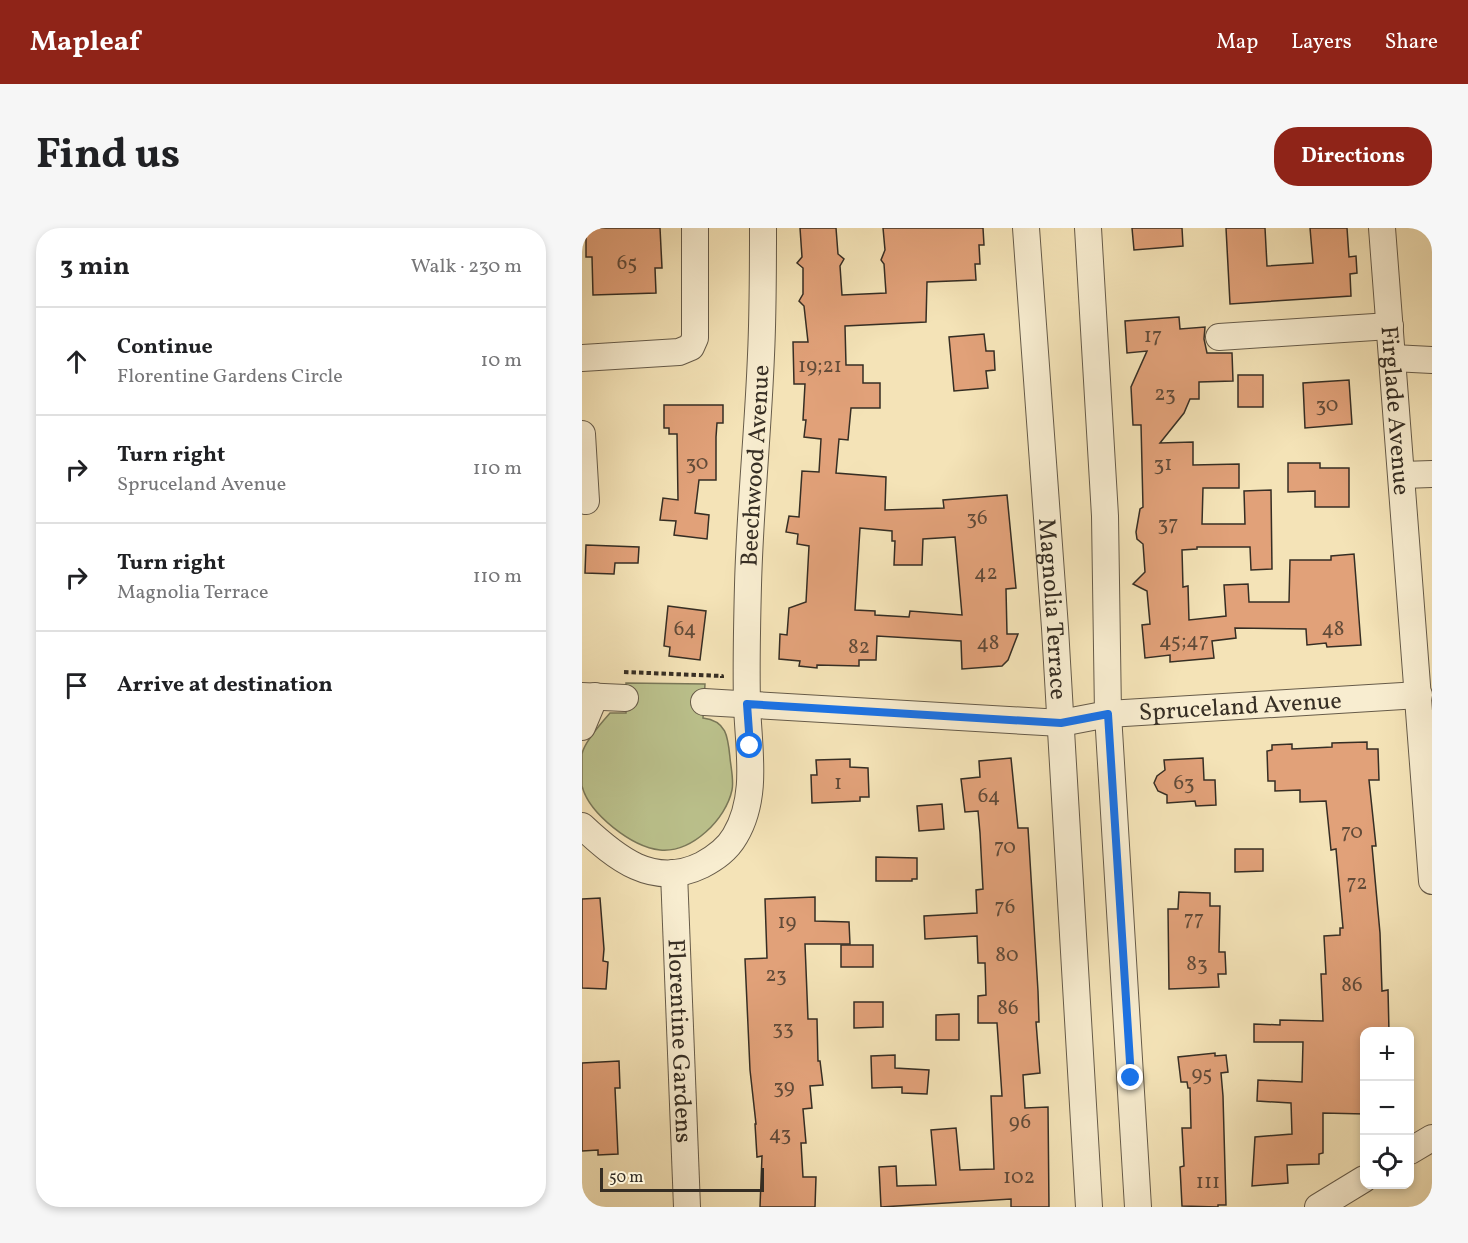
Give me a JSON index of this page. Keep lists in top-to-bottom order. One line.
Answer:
{"streets":{"street":["Firglade Avenue","Beechwood Avenue","Magnolia Terrace","Spruceland Avenue","Florentine Gardens"]},"crossings":[["Firglade Avenue","Spruceland Avenue"],["Beechwood Avenue","Spruceland Avenue"],["Beechwood Avenue","Florentine Gardens"],["Magnolia Terrace","Spruceland Avenue"]],"house_numbers":["65","17","19;21","23","30","30","31","36","37","42","64","48","45;47","48","82","1","63","64","70","70","72","76","77","19","80","83","23","86","86","33","95","39","96","43","102","111"],"scale_bar":"50 m","page":{"header":"Mapleaf","nav":["Map","Layers","Share"],"title":"Find us","buttons":"Directions","heading":["3 min","Walk · 230 m"],"list":[["Continue","Florentine Gardens Circle","10 m"],["Turn right","Spruceland Avenue","110 m"],["Turn right","Magnolia Terrace","110 m"],"Arrive at destination"],"map_buttons":["+","−"],"scale":"50 m"}}
